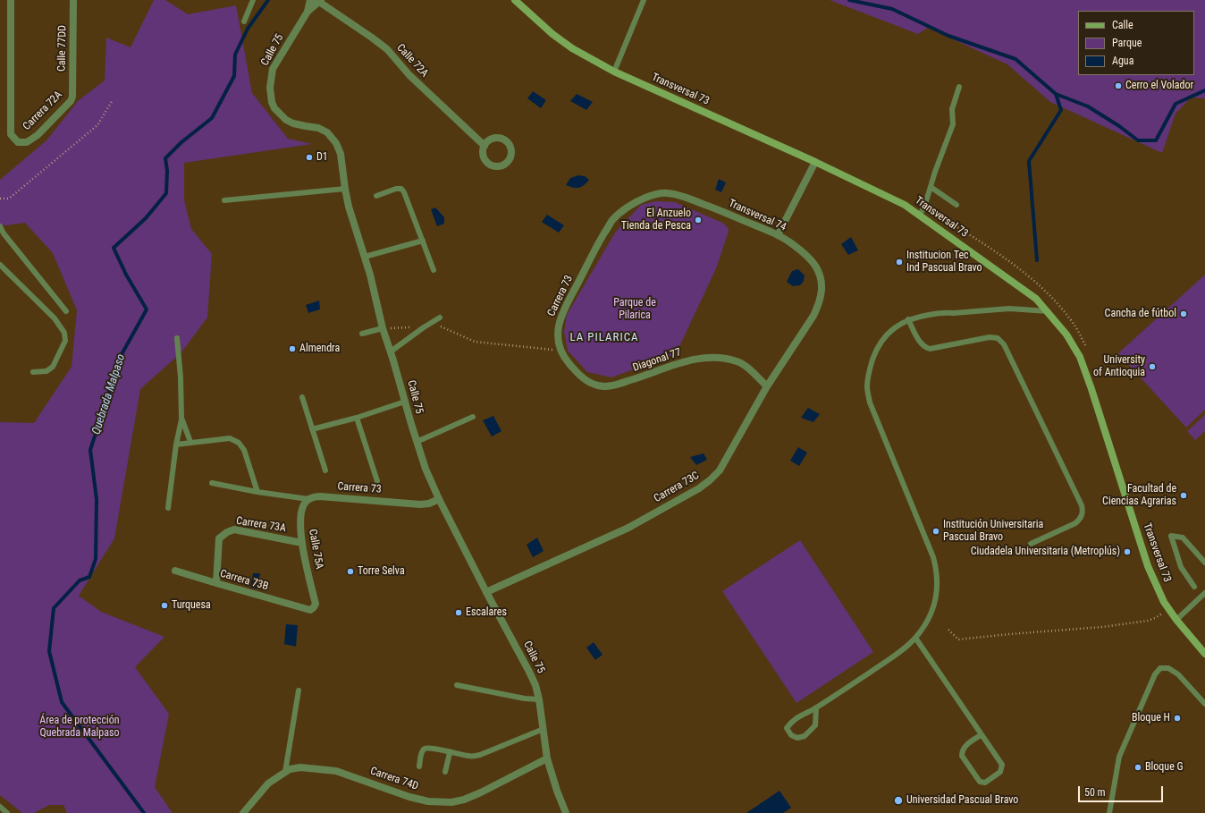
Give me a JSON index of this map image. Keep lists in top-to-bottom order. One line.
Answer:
{"streets":{"main road":["Transversal 73"],"street":["Calle 77DD","Calle 75","Calle 72A","Carrera 72A","Transversal 74","Carrera 73","Diagonal 77","Carrera 73C","Carrera 73A","Calle 75A","Carrera 73B","Carrera 74D"]},"crossings":[["Calle 77DD","Carrera 72A"],["Calle 75","Calle 72A"],["Calle 75","Carrera 73"],["Calle 75","Carrera 73C"],["Calle 75","Carrera 74D"],["Transversal 74","Carrera 73"],["Transversal 74","Carrera 73C"],["Carrera 73","Diagonal 77"],["Carrera 73","Calle 75A"],["Diagonal 77","Carrera 73C"],["Carrera 73A","Calle 75A"],["Carrera 73A","Carrera 73B"],["Calle 75A","Carrera 73B"]],"districts":["LA PILARICA"],"water":["Quebrada Malpaso"],"parks":["Parque de Pilarica","Área de protección Quebrada Malpaso"],"places":["Cerro el Volador","D1","El Anzuelo Tienda de Pesca","Institucion Tec Ind Pascual Bravo","Cancha de fútbol","Almendra","University of Antioquia","Facultad de Ciencias Agrarias","Institución Universitaria Pascual Bravo","Ciudadela Universitaria (Metroplús)","Torre Selva","Turquesa","Escalares","Bloque H","Bloque G","Universidad Pascual Bravo"],"legend":["Calle","Parque","Agua"],"scale_bar":"50 m"}
